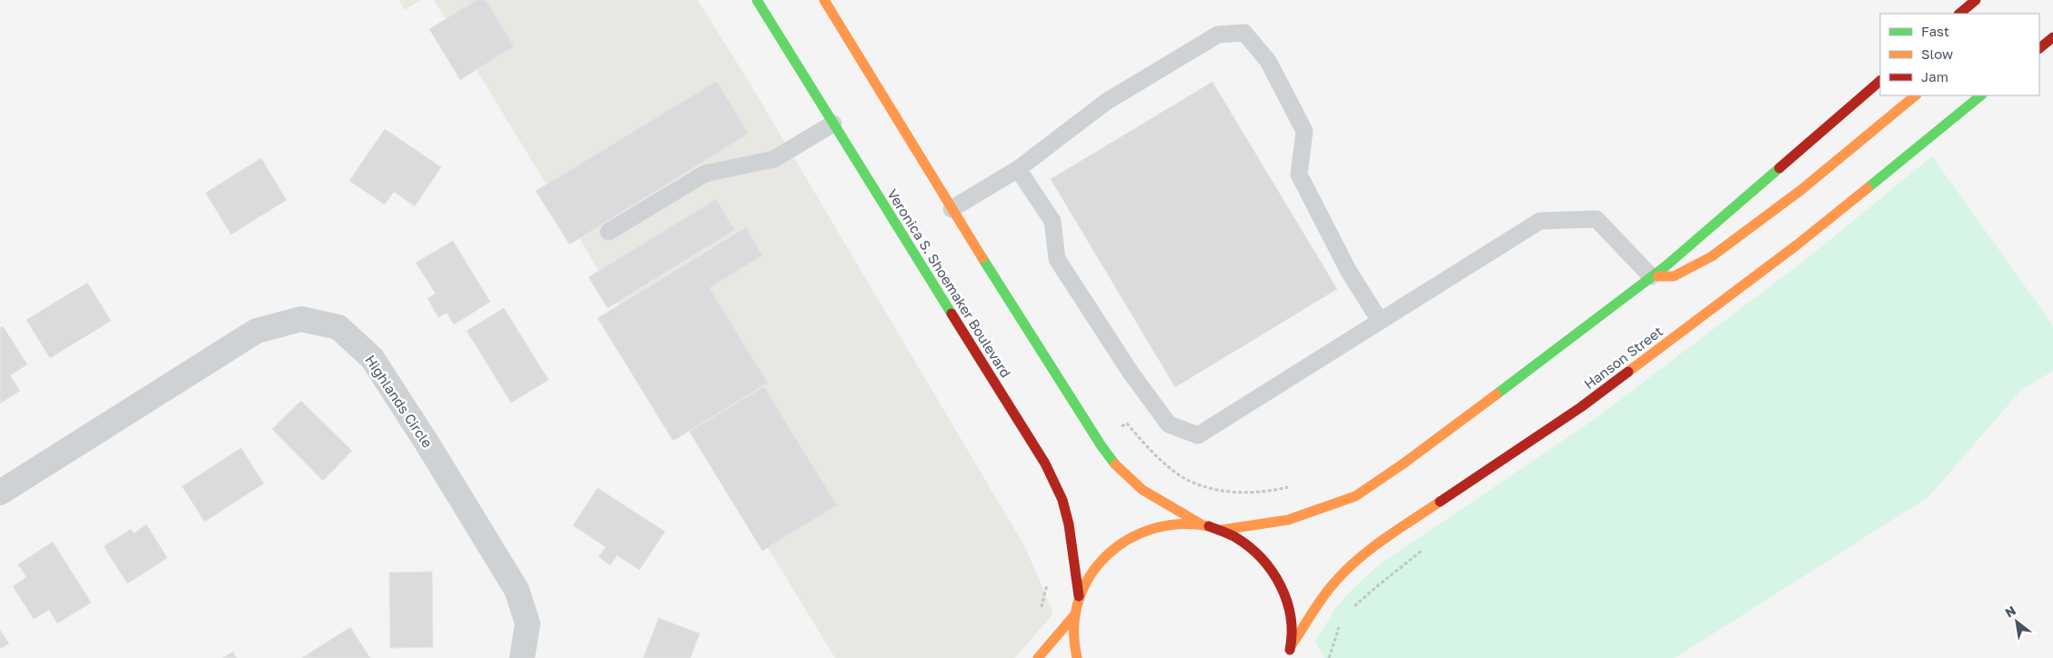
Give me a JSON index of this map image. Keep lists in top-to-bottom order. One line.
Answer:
{"streets":{"street":["Veronica S. Shoemaker Boulevard","Hanson Street","Highlands Circle"]},"crossings":[["Veronica S. Shoemaker Boulevard","Hanson Street"]],"legend":["Fast","Slow","Jam"],"north":"top left"}
